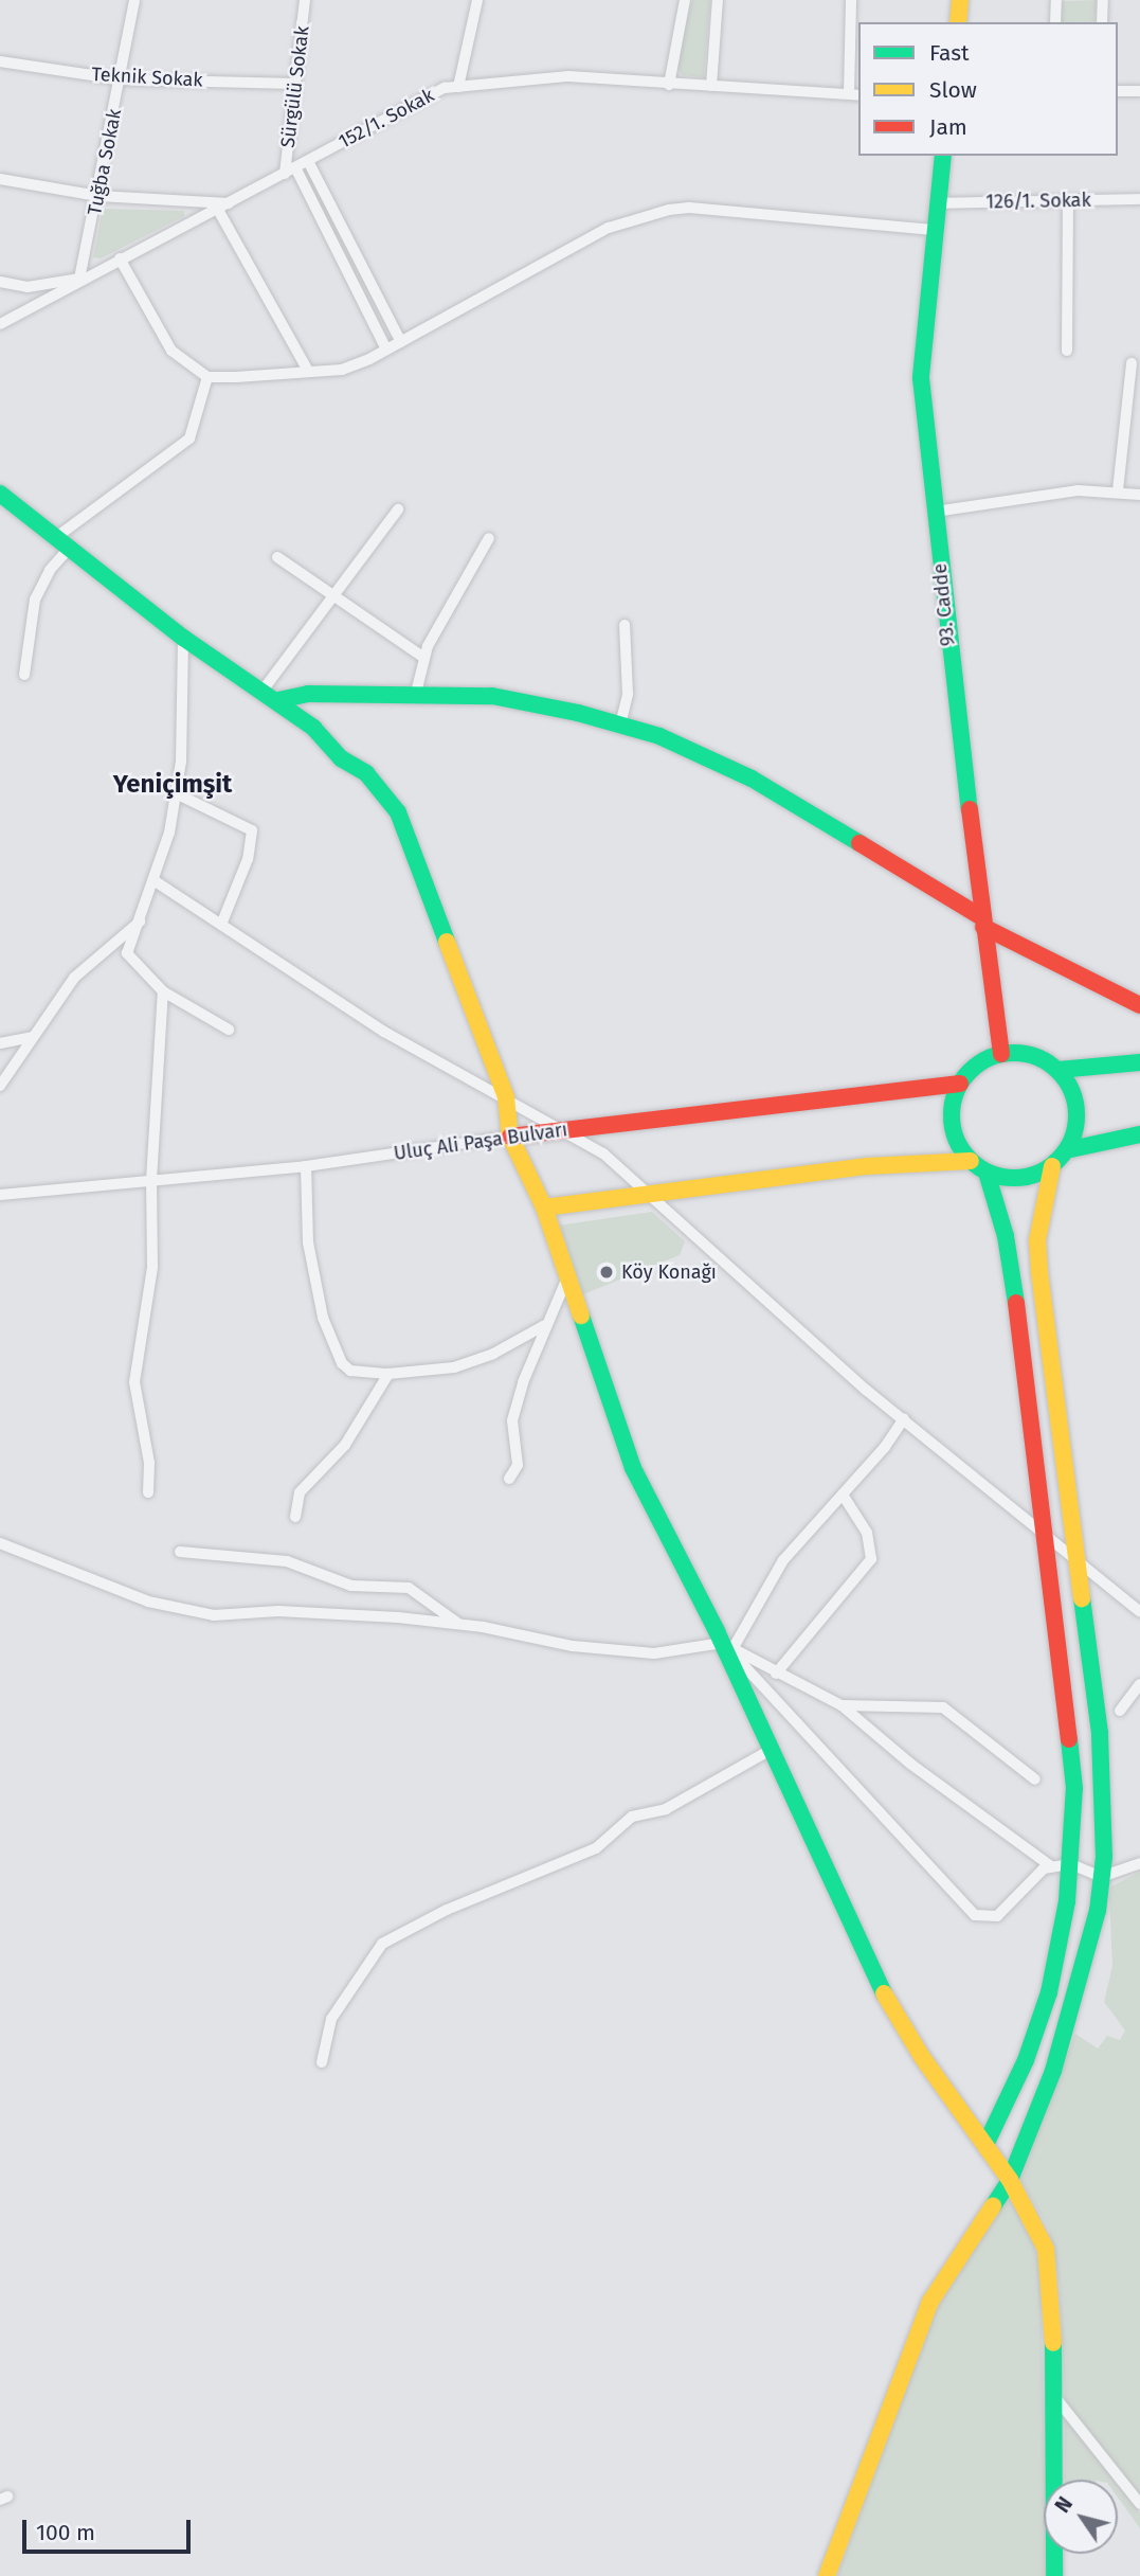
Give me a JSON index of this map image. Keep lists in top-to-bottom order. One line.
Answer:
{"streets":{"street":["Teknik Sokak","Sürgülü Sokak","152/1. Sokak","Tuğba Sokak","126/1. Sokak","93. Cadde","Uluç Ali Paşa Bulvarı"]},"crossings":[["Teknik Sokak","Sürgülü Sokak"],["Teknik Sokak","Tuğba Sokak"],["Sürgülü Sokak","152/1. Sokak"],["152/1. Sokak","Tuğba Sokak"],["126/1. Sokak","93. Cadde"],["93. Cadde","Uluç Ali Paşa Bulvarı"]],"districts":["Yeniçimşit"],"places":["Köy Konağı"],"legend":["Fast","Slow","Jam"],"scale_bar":"100 m","north":"top left"}
